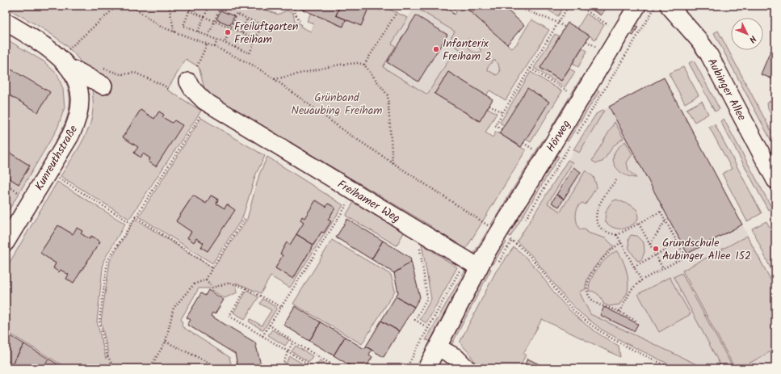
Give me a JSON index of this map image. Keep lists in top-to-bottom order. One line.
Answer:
{"streets":{"street":["Aubinger Allee","Hörweg","Kunreuthstraße","Freihamer Weg"]},"crossings":[["Hörweg","Freihamer Weg"]],"parks":["Grünband Neuaubing Freiham"],"places":["Freiluftgarten Freiham","Infanterix Freiham 2","Grundschule Aubinger Allee 152"],"north":"bottom right"}
